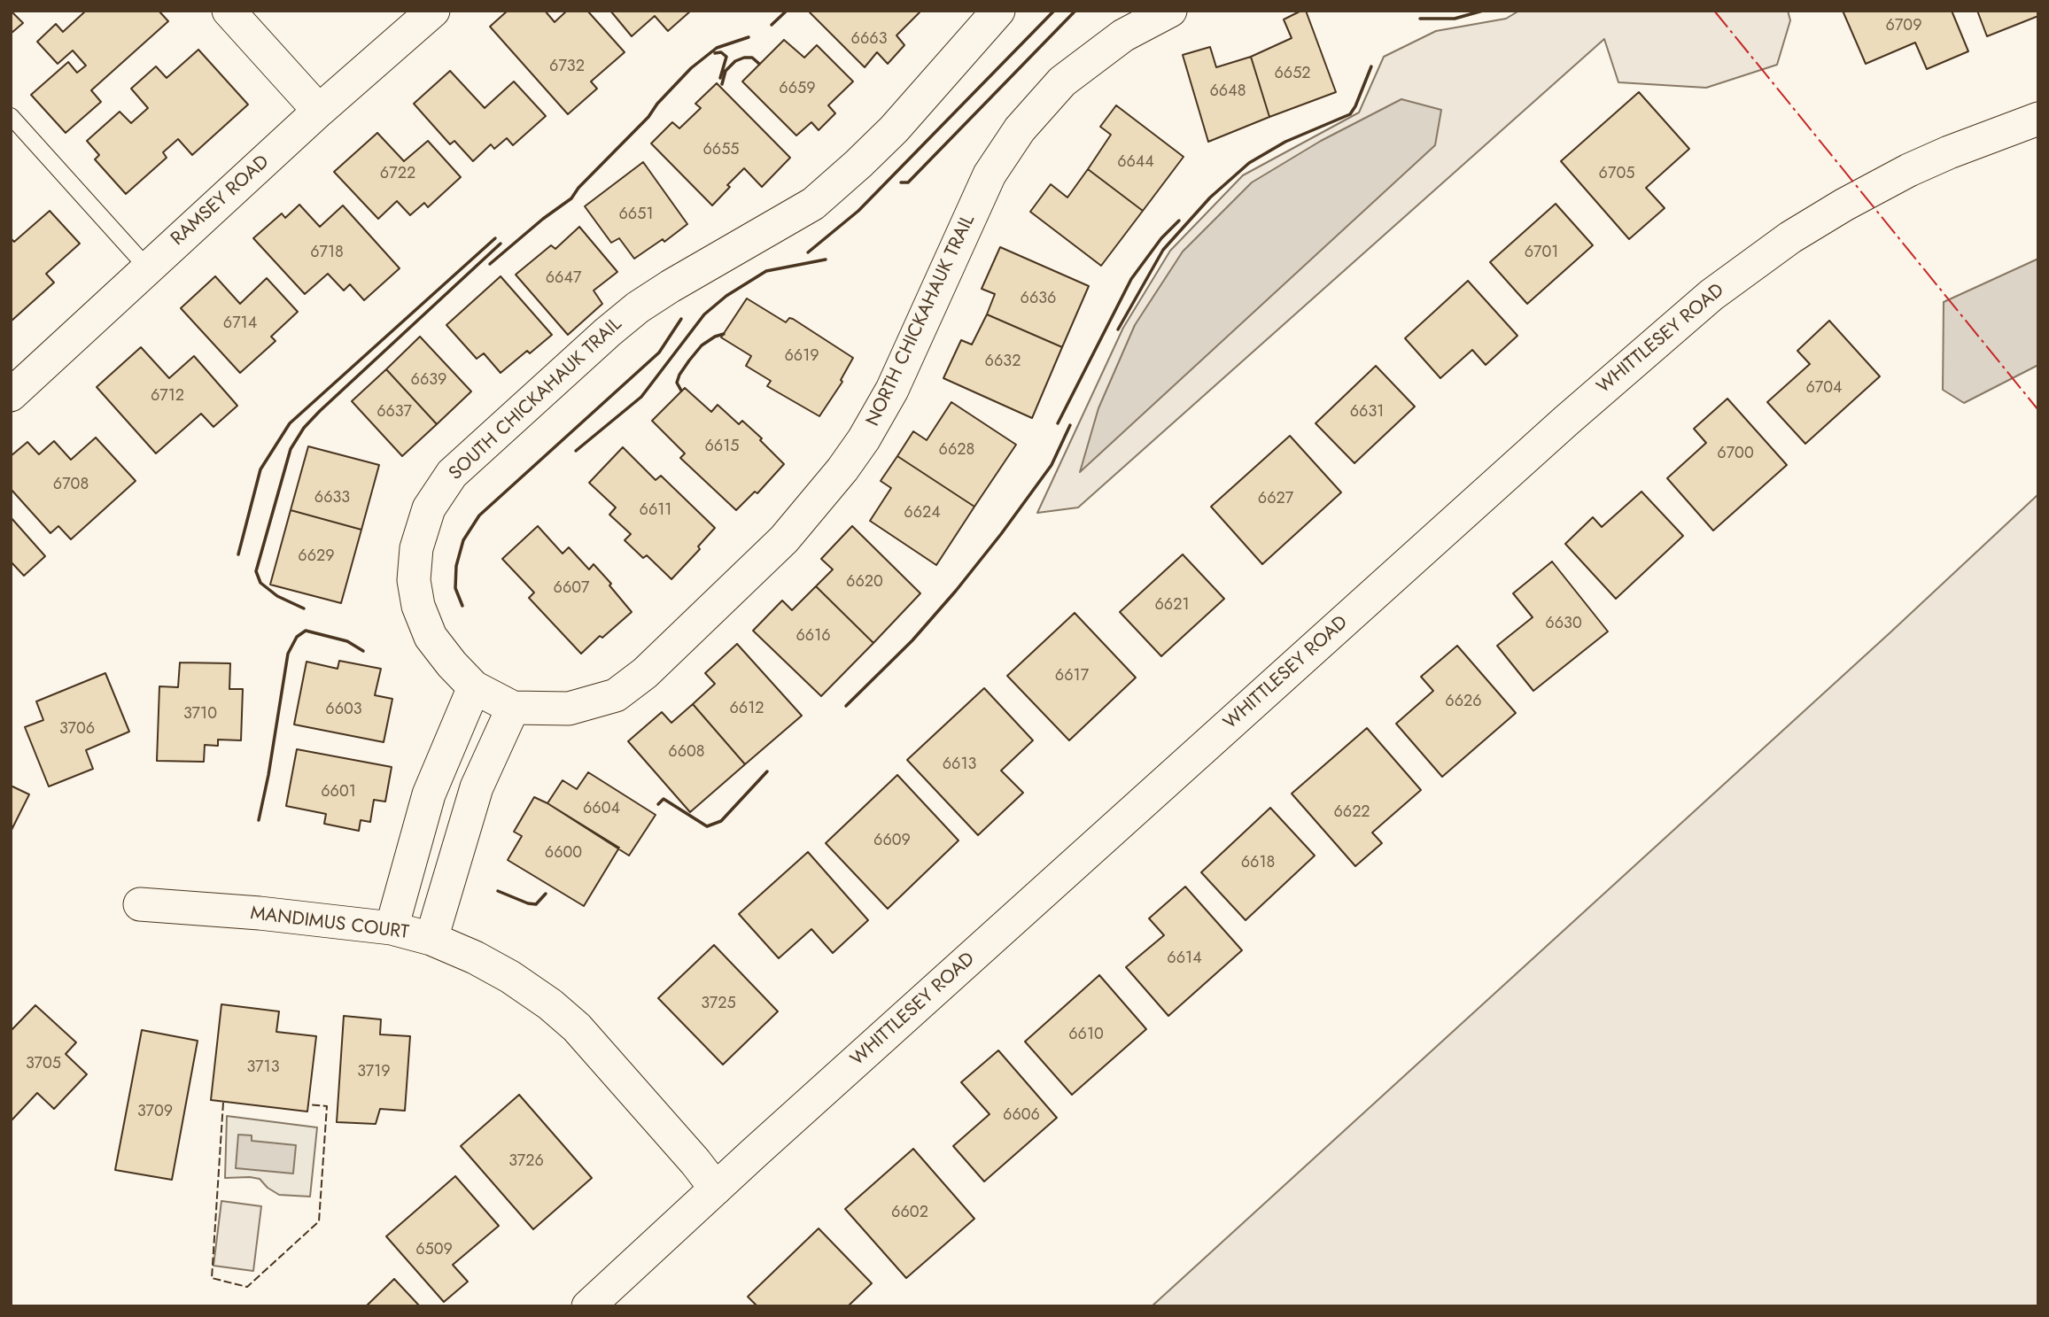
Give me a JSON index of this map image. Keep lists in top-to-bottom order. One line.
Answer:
{"streets":{"street":["RAMSEY ROAD","NORTH CHICKAHAUK TRAIL","WHITTLESEY ROAD","SOUTH CHICKAHAUK TRAIL","MANDIMUS COURT"]},"crossings":[["NORTH CHICKAHAUK TRAIL","SOUTH CHICKAHAUK TRAIL"],["WHITTLESEY ROAD","MANDIMUS COURT"]],"house_numbers":["6709","6663","6732","6652","6659","6648","6655","6644","6722","6705","6651","6718","6701","6647","6636","6714","6619","6632","6639","6704","6712","6637","6631","6615","6628","6700","6708","6633","6627","6611","6624","6629","6620","6607","6621","6630","6616","6617","6626","6612","6603","3710","3706","6608","6613","6601","6604","6622","6609","6600","6618","6614","3725","6610","3705","3713","3719","3709","6606","3726","6602","6509"]}
